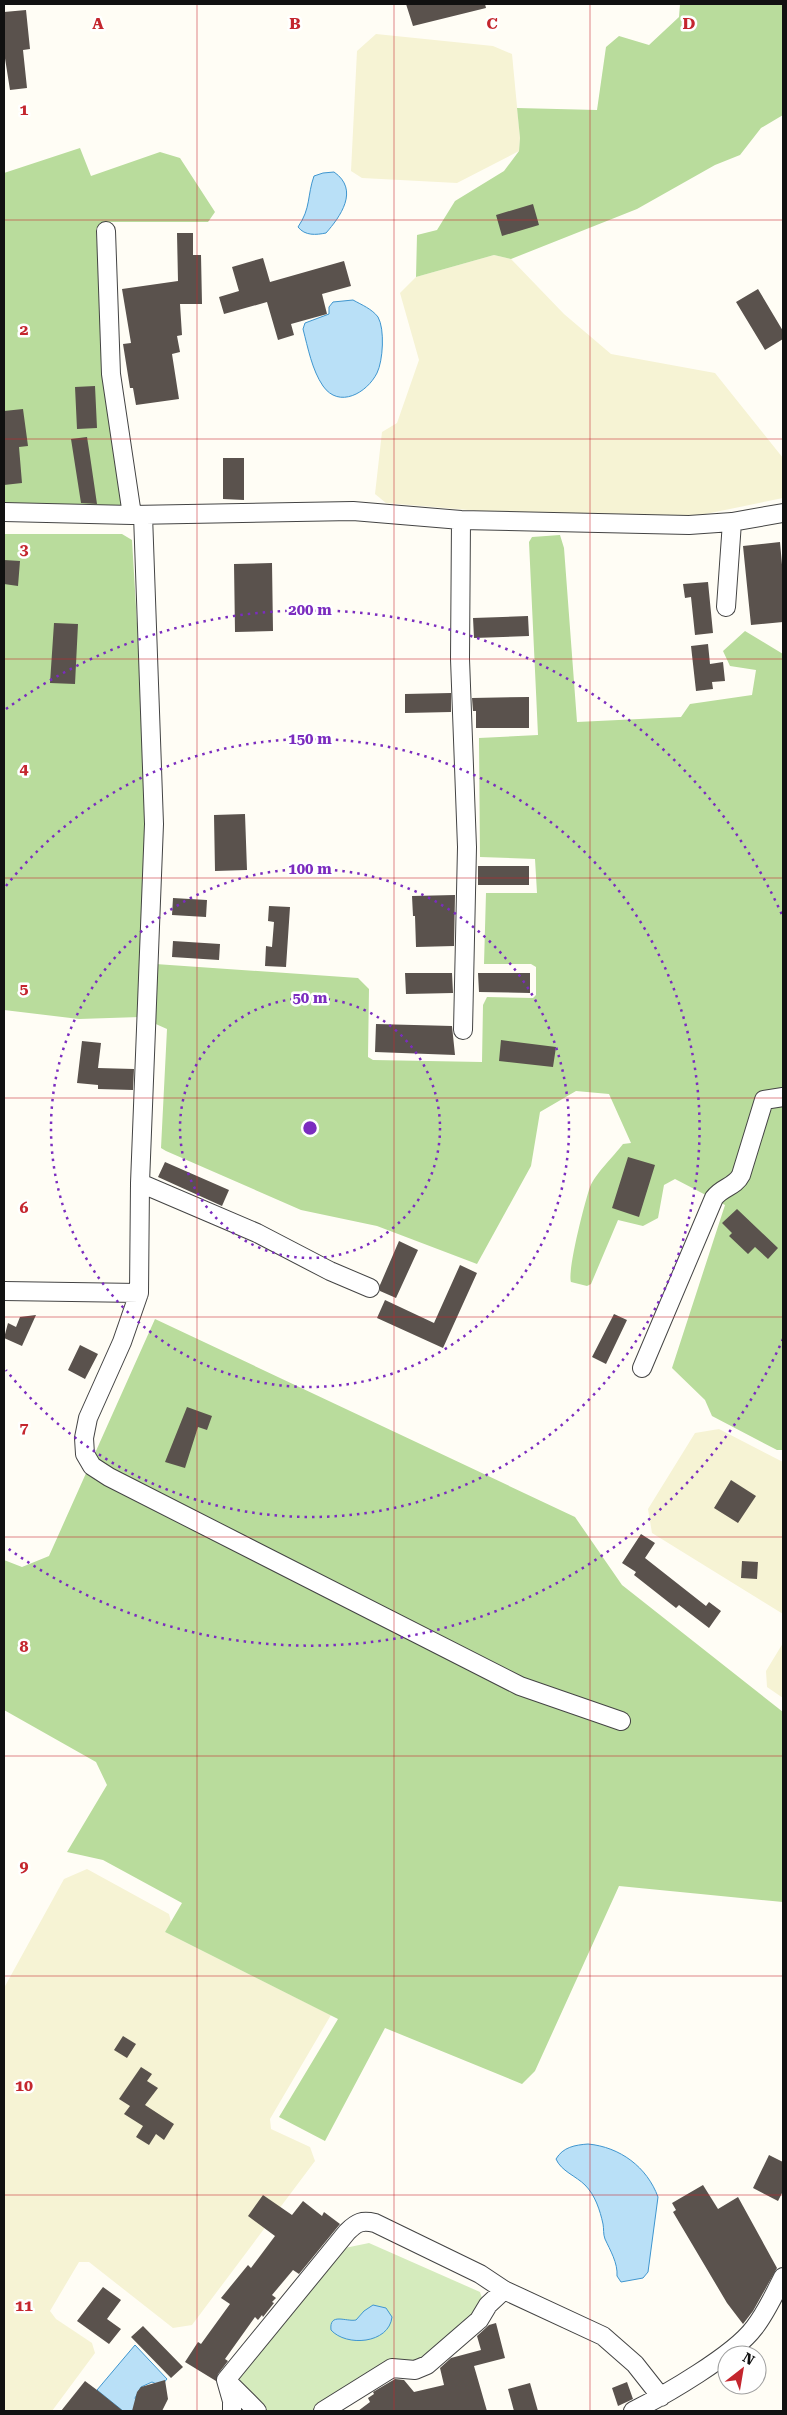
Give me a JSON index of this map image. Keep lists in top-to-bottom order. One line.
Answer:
{"north":"top right","grid":{"columns":["A","B","C","D"],"rows":["1","2","3","4","5","6","7","8","9","10","11"]},"rings":["200 m","150 m","100 m","50 m"]}
